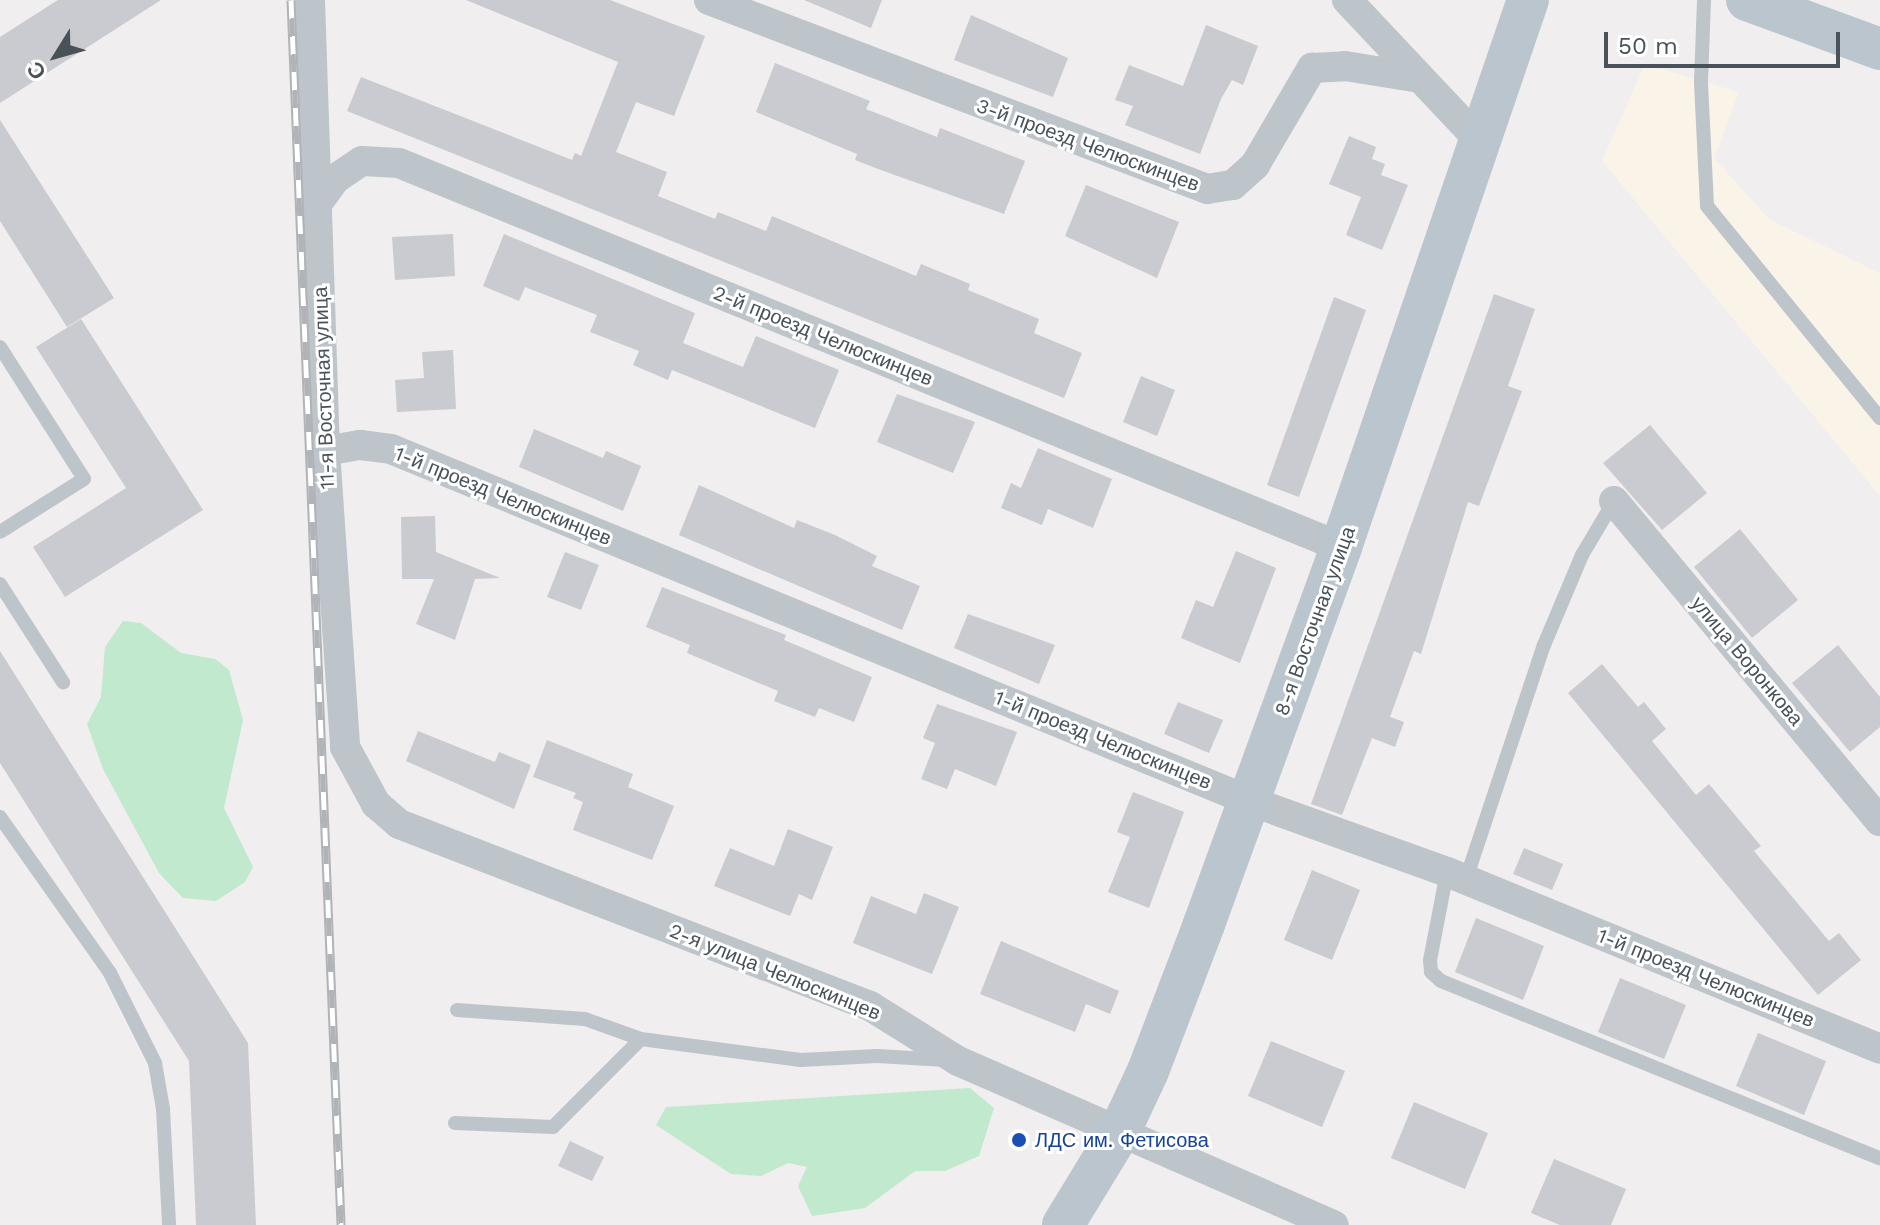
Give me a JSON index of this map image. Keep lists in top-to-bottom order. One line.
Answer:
{"streets":{"main road":["8-я Восточная улица"],"street":["3-й проезд Челюскинцев","2-й проезд Челюскинцев","11-я Восточная улица","1-й проезд Челюскинцев","улица Воронкова","2-я улица Челюскинцев"]},"crossings":[["2-й проезд Челюскинцев","11-я Восточная улица"],["2-й проезд Челюскинцев","8-я Восточная улица"],["11-я Восточная улица","1-й проезд Челюскинцев"],["11-я Восточная улица","2-я улица Челюскинцев"],["1-й проезд Челюскинцев","8-я Восточная улица"],["8-я Восточная улица","2-я улица Челюскинцев"]],"places":["ЛДС им. Фетисова"],"scale_bar":"50 m","north":"bottom left"}
